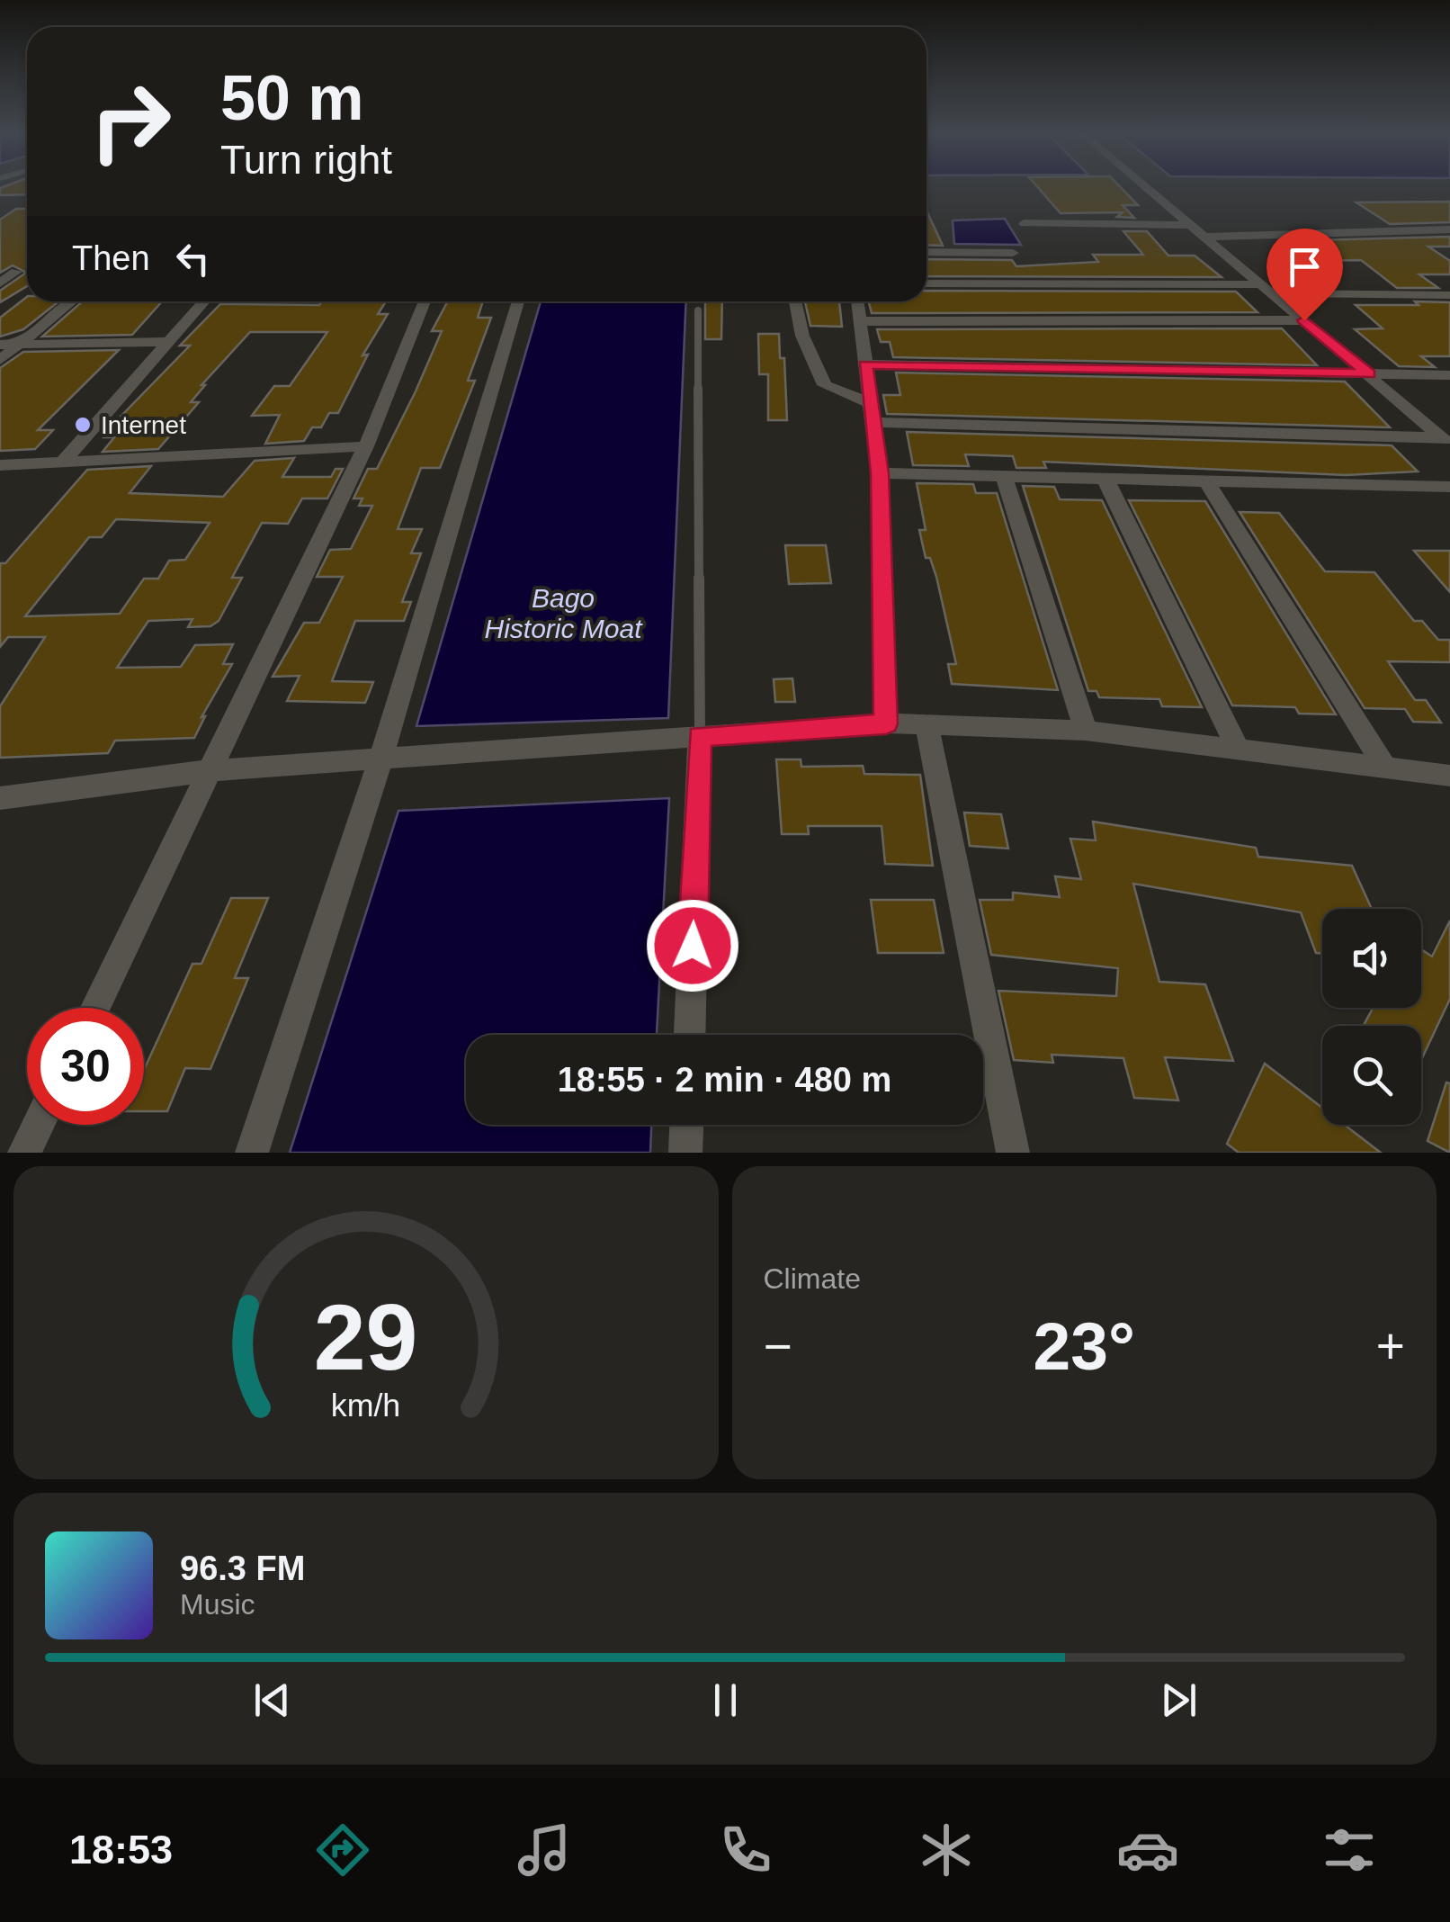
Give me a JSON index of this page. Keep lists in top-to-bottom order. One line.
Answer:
{"water":["Bago Historic Moat"],"places":["Internet"],"page":{"turn":["50 m","Turn right"],"then":"Then","limit":"30","trip":"18:55 · 2 min · 480 m","tile":"Climate","heat":["−","23°","+"],"song":["96.3 FM","Music"],"tabs":"18:53","gauge":["29","km/h"]}}
